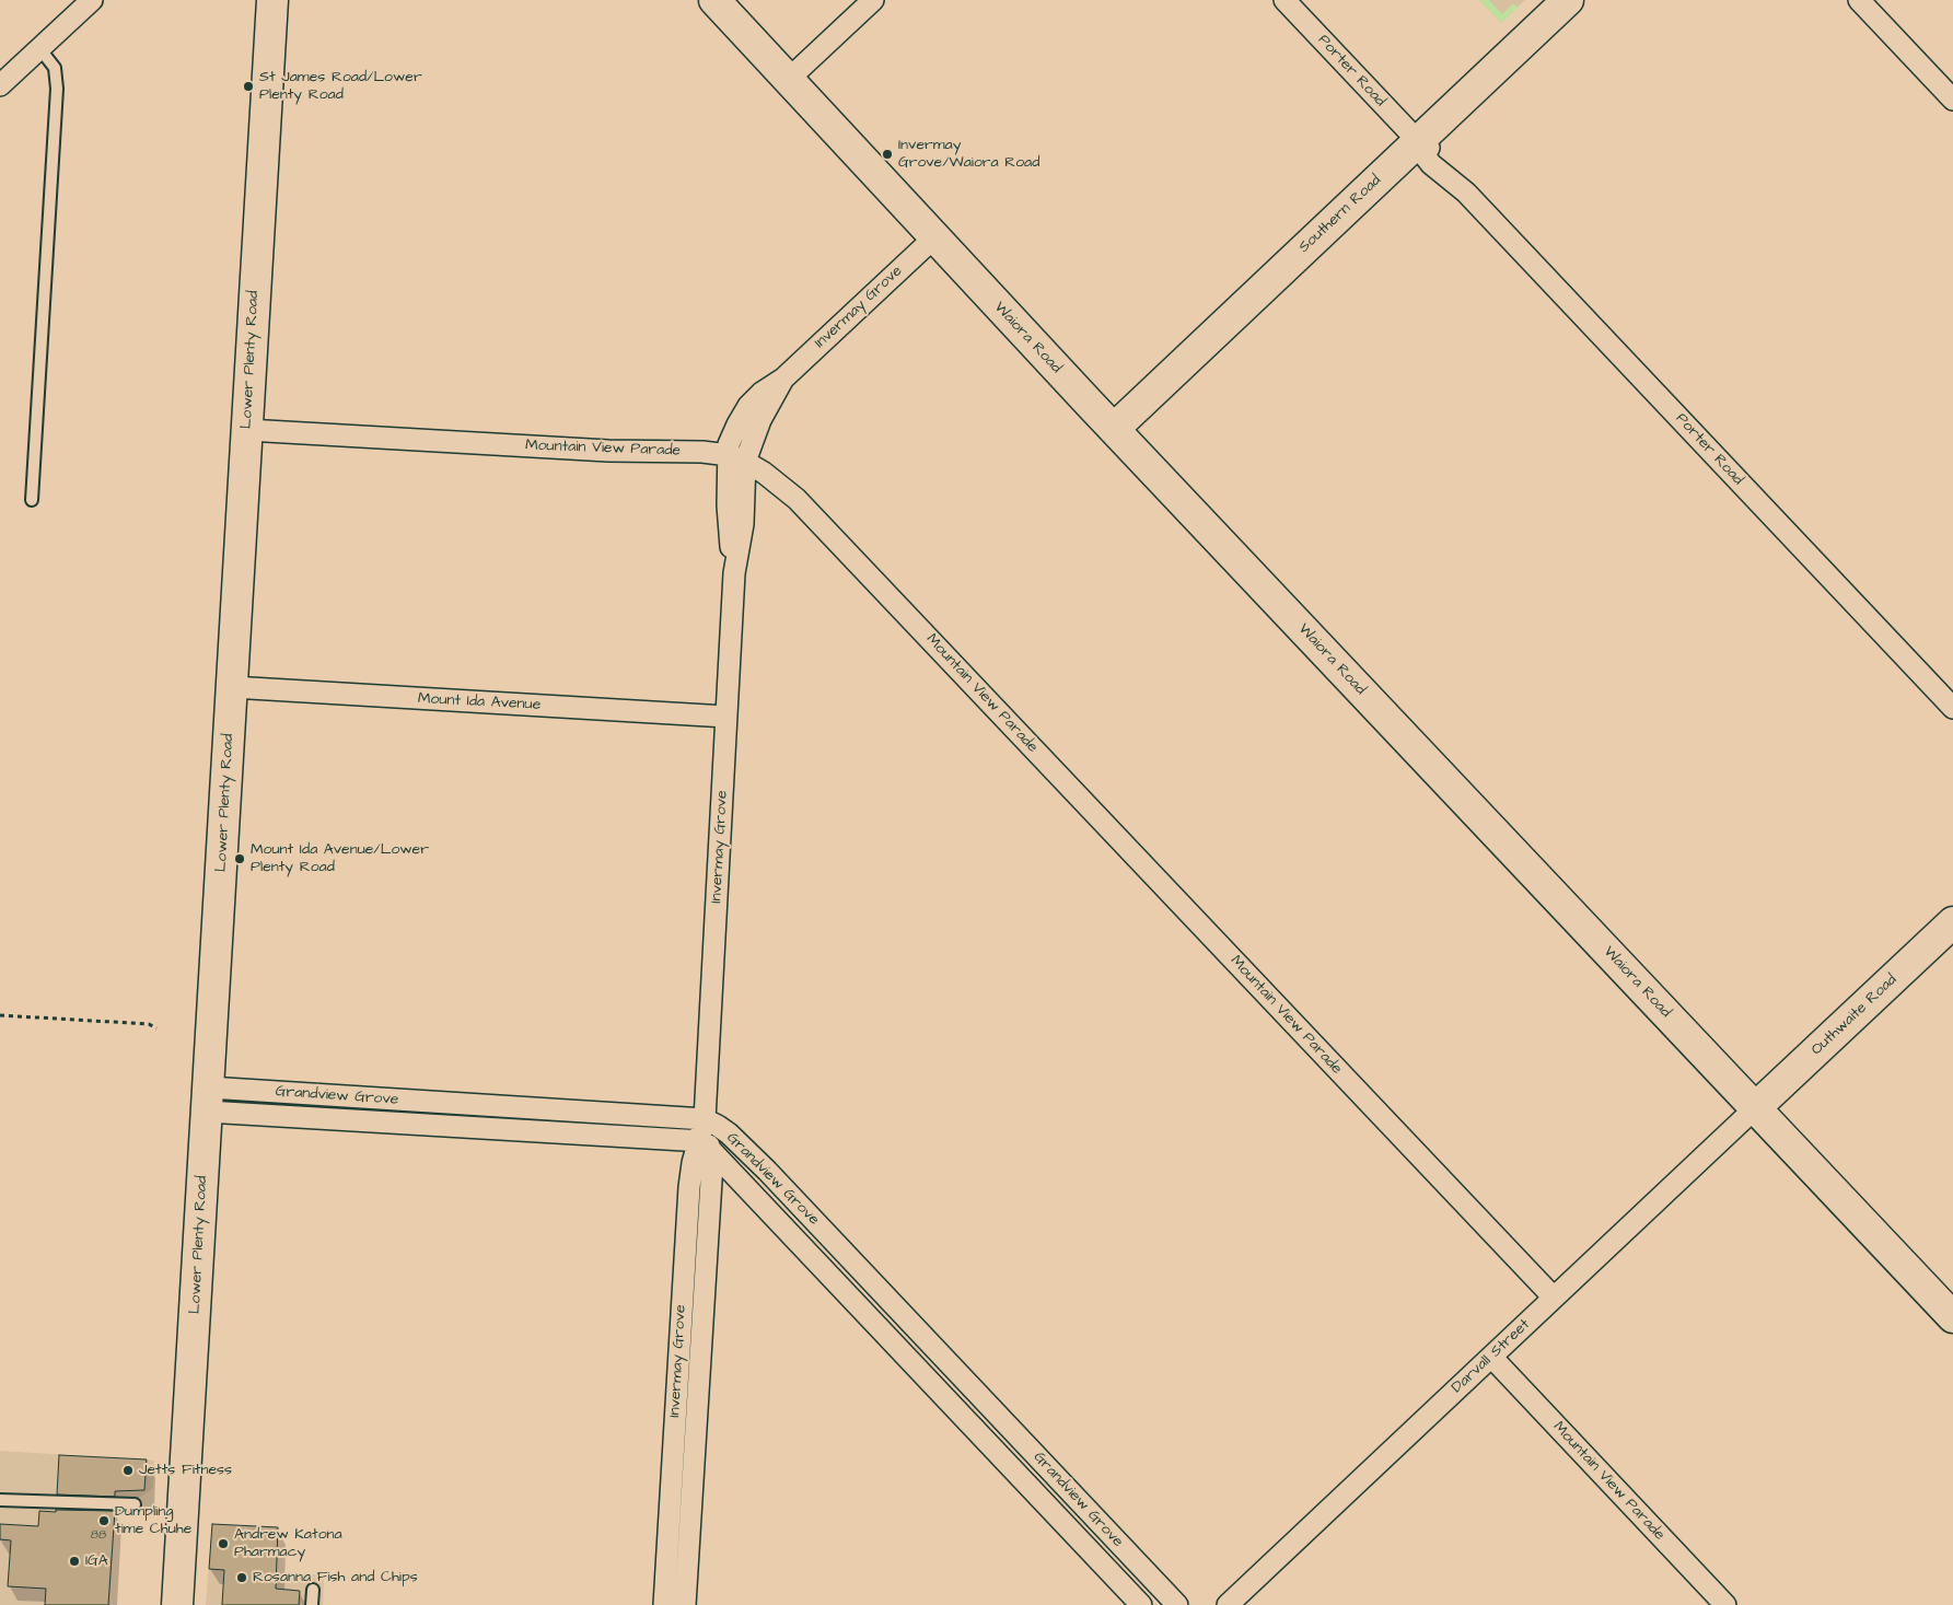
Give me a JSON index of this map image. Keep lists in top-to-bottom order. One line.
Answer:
{"streets":{"main road":["Southern Road","Waiora Road","Lower Plenty Road","Outhwaite Road"],"street":["Porter Road","Invermay Grove","Mountain View Parade","Mount Ida Avenue","Grandview Grove","Darvall Street"]},"crossings":[["Porter Road","Southern Road"],["Southern Road","Waiora Road"],["Invermay Grove","Waiora Road"],["Invermay Grove","Mountain View Parade"],["Invermay Grove","Mount Ida Avenue"],["Invermay Grove","Grandview Grove"],["Waiora Road","Outhwaite Road"],["Waiora Road","Darvall Street"],["Lower Plenty Road","Mountain View Parade"],["Lower Plenty Road","Mount Ida Avenue"],["Lower Plenty Road","Grandview Grove"],["Mountain View Parade","Darvall Street"],["Outhwaite Road","Darvall Street"]],"places":["St James Road/Lower Plenty Road","Invermay Grove/Waiora Road","Mount Ida Avenue/Lower Plenty Road","Jetts Fitness","Dumpling time Chuhe","Andrew Katona Pharmacy","IGA","Rosanna Fish and Chips"],"house_numbers":["88"]}
